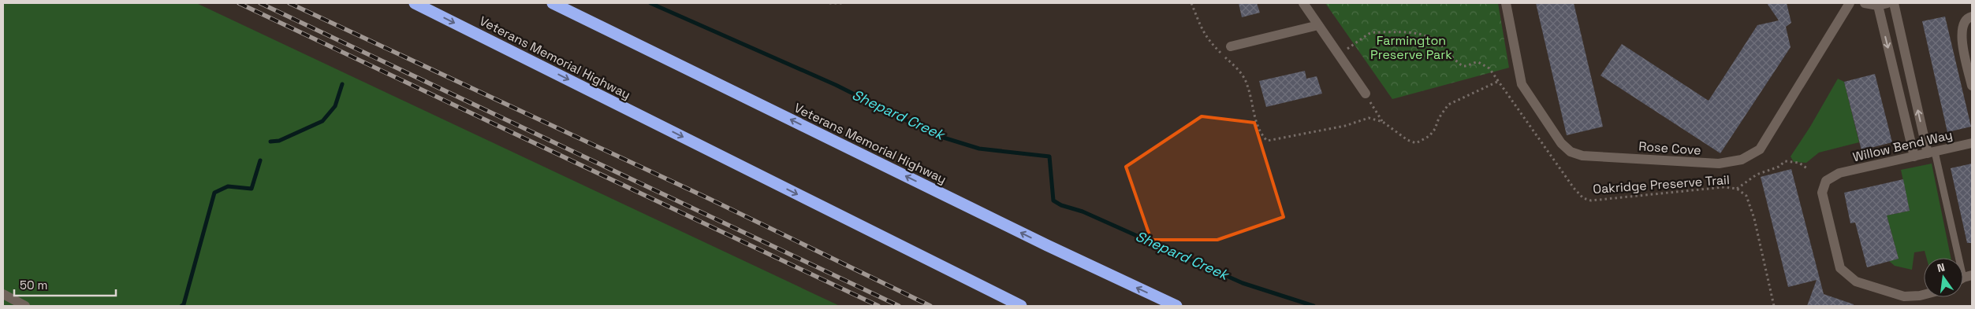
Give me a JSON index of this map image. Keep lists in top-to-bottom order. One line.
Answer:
{"streets":{"highway":["Veterans Memorial Highway"],"street":["Willow Bend Way","Rose Cove"],"path":["Oakridge Preserve Trail"]},"water":["Shepard Creek"],"parks":["Farmington Preserve Park"],"scale_bar":"50 m","north":"top"}
